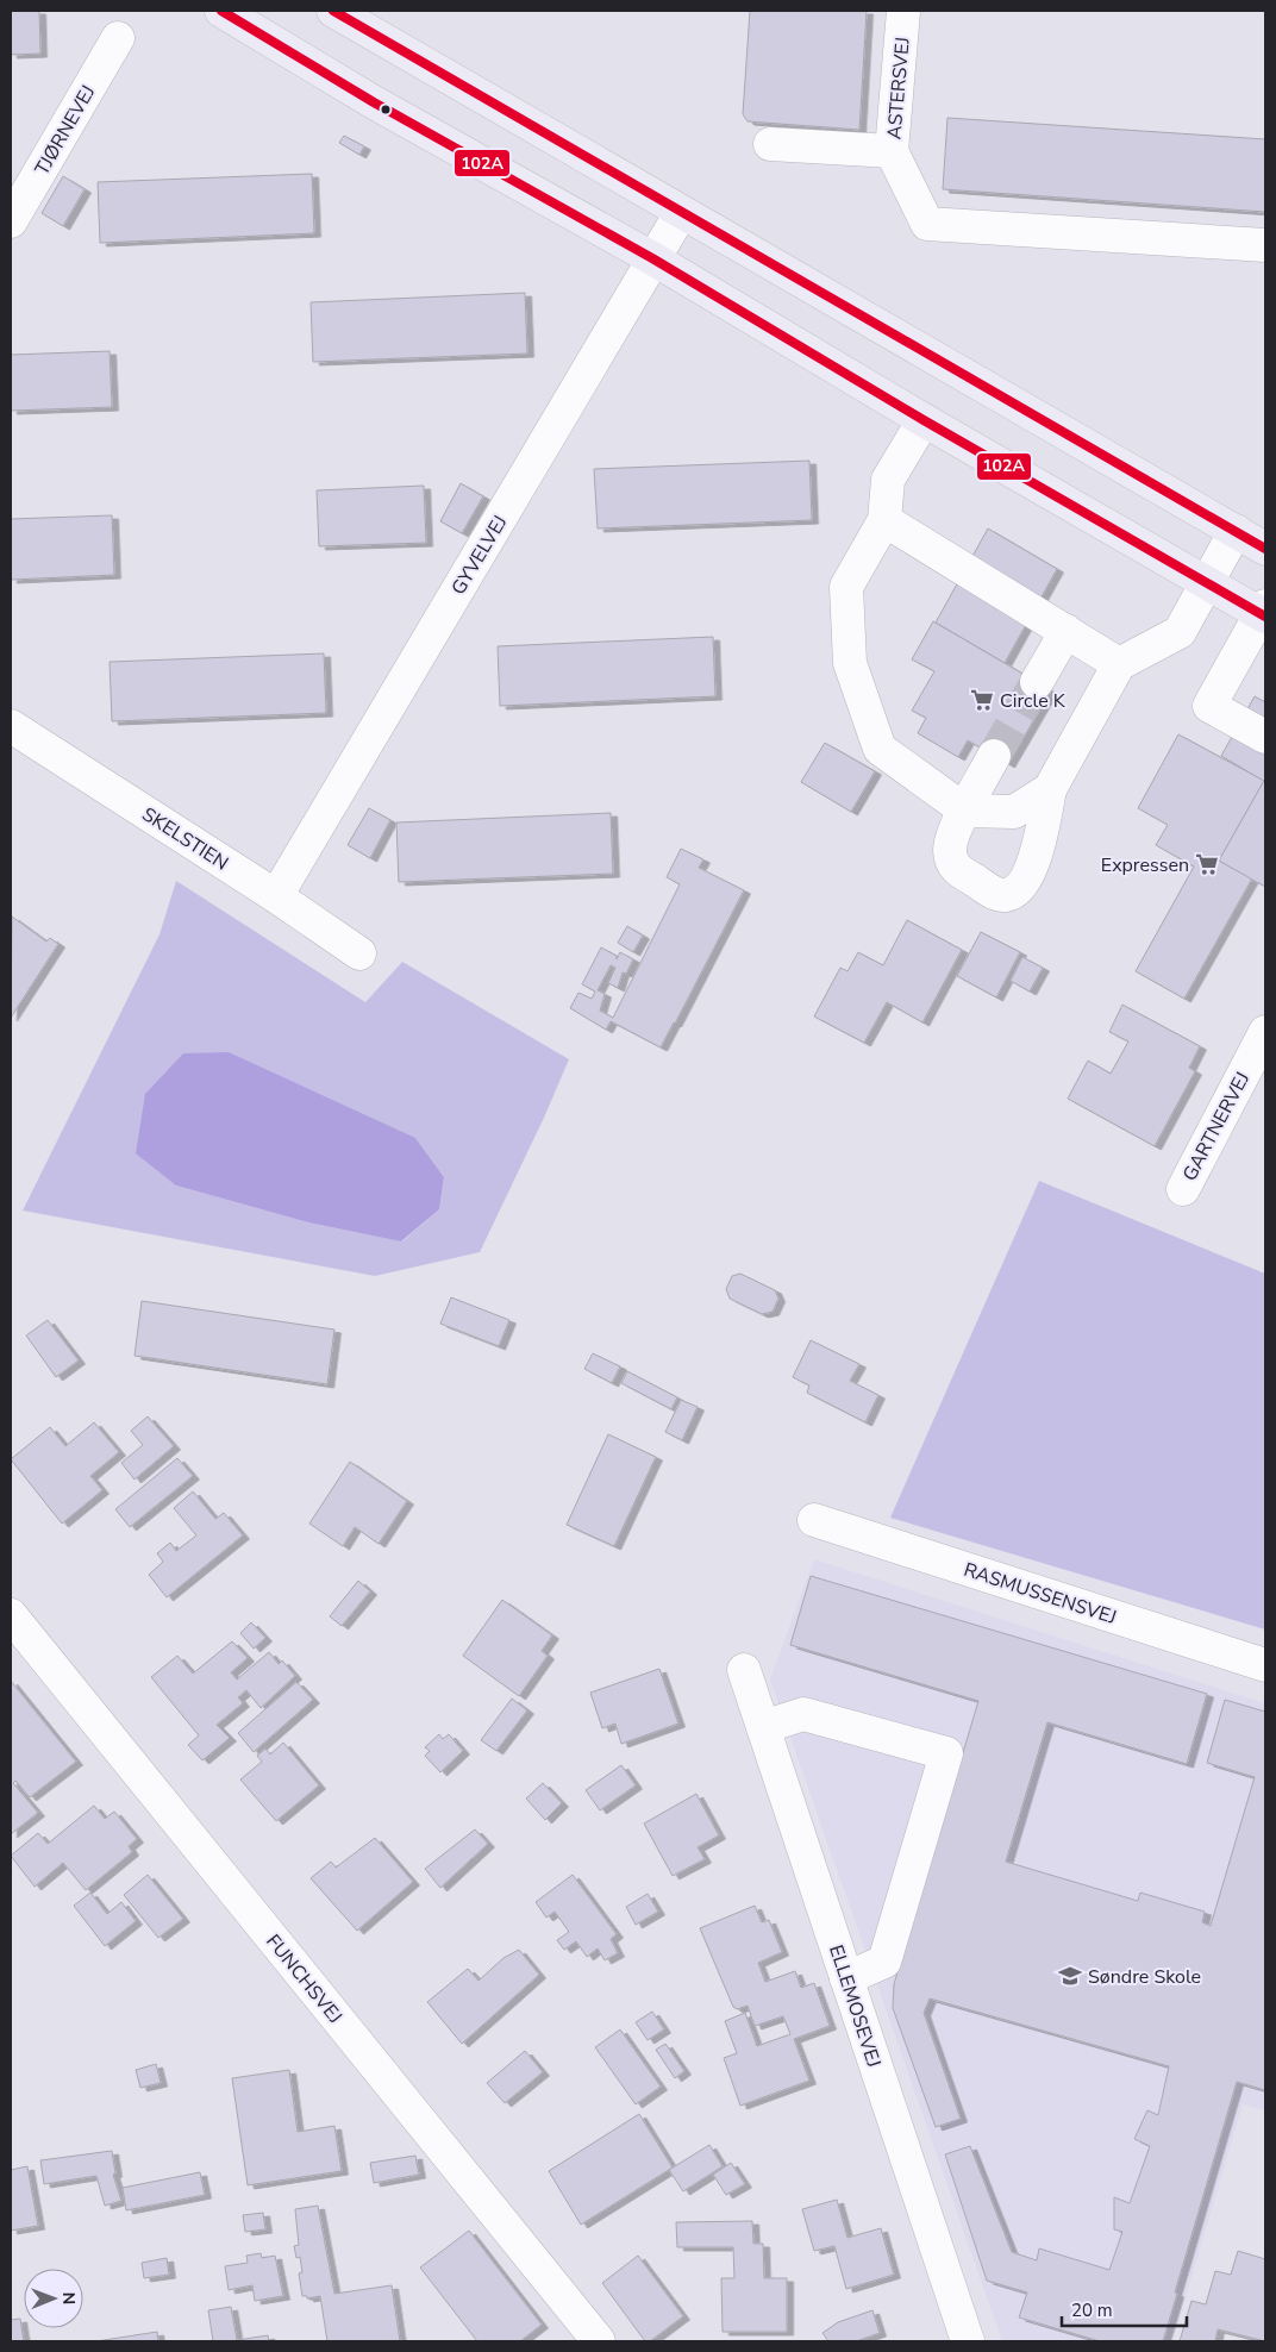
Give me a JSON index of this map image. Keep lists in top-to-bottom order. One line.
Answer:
{"streets":{"street":["ASTERSVEJ","TJØRNEVEJ","GYVELVEJ","SKELSTIEN","GARTNERVEJ","RASMUSSENSVEJ","FUNCHSVEJ","ELLEMOSEVEJ"]},"crossings":[["GYVELVEJ","SKELSTIEN"]],"places":{"supermarket":["Circle K","Expressen"],"school or university":["Søndre Skole"]},"lines":["transit line 102A"],"scale_bar":"20 m","north":"right"}
